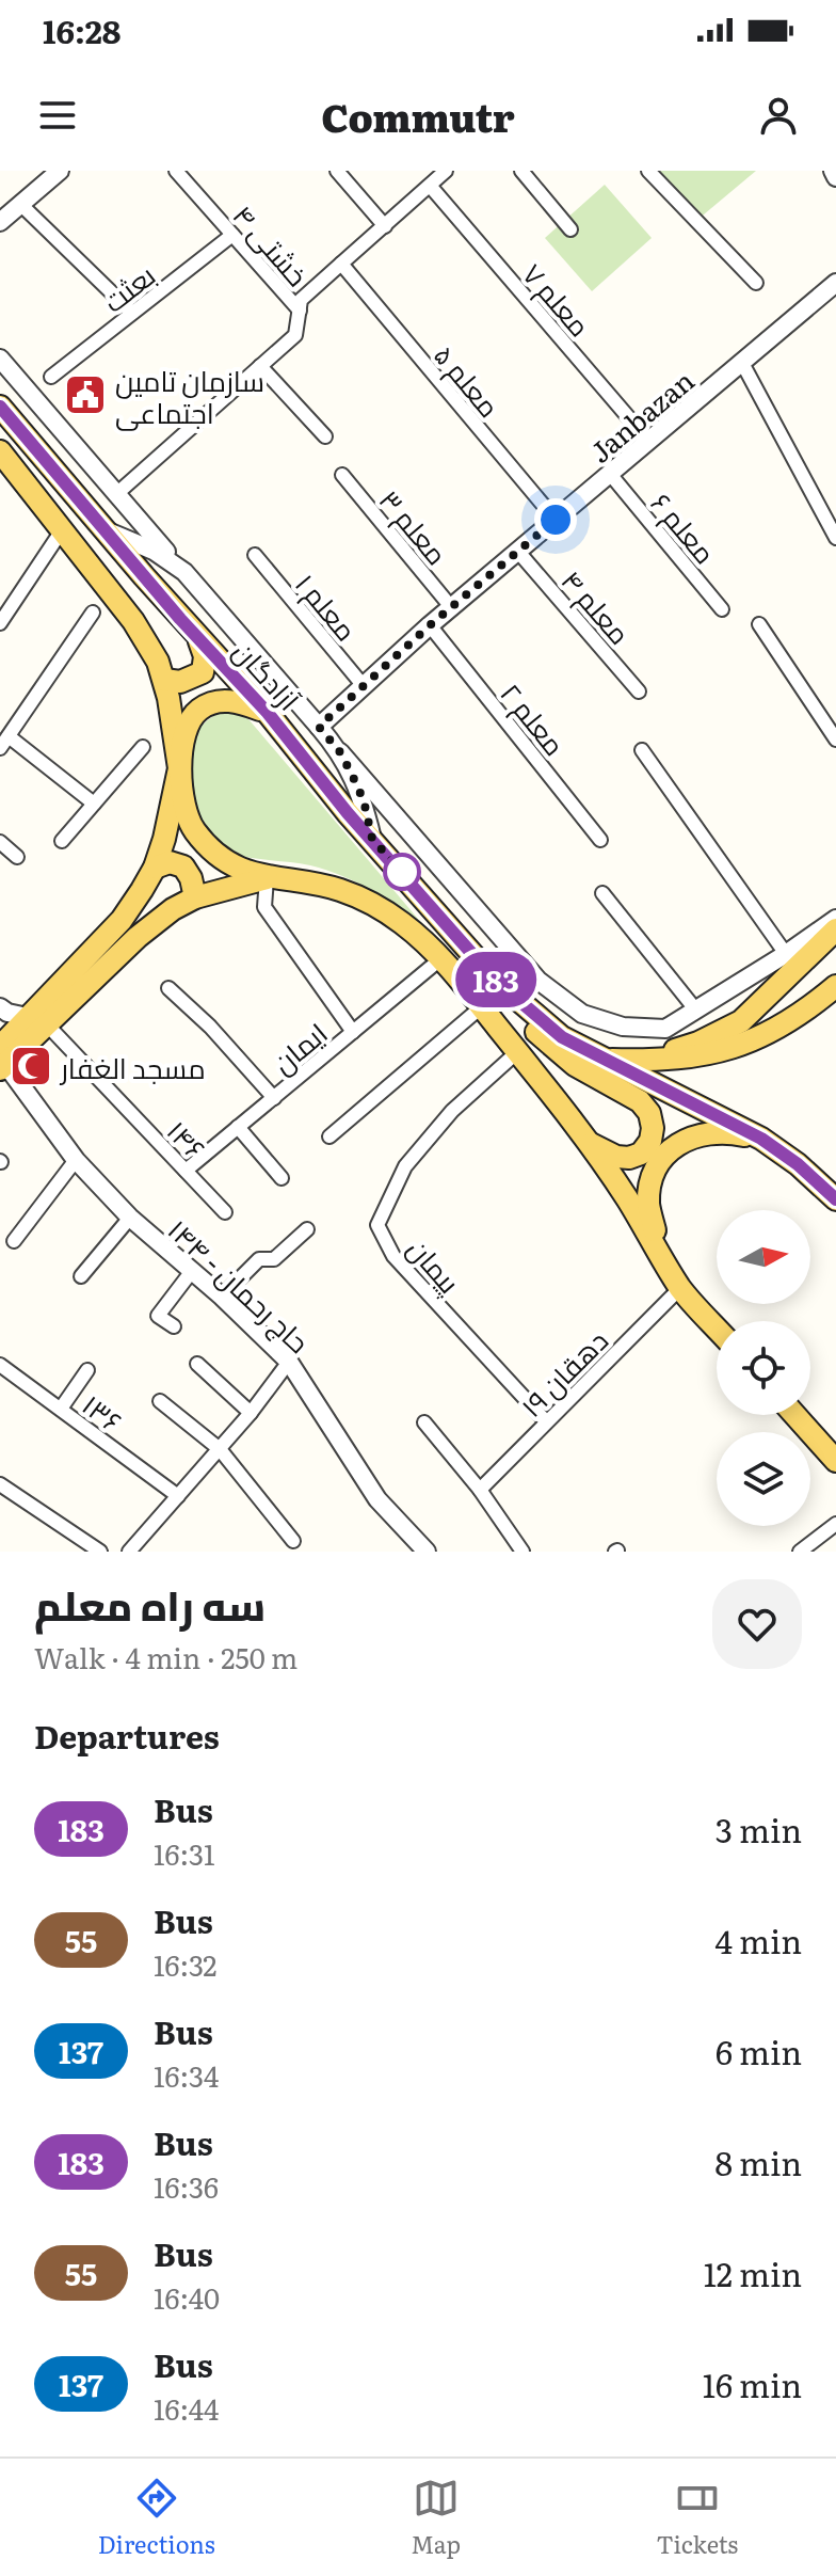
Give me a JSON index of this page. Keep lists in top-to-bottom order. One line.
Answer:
{"streets":{"main road":["آزادگان"],"street":["خشتی ۴","بعثت","معلم ۷","معلم ۵","Janbazan","معلم ۳","معلم ۶","معلم ۱","معلم ۴","معلم ۲","ایمان","۱۴۶","پیمان","حاج رحمان - ۱۴۴","دهقان ۱۹","۱۳۶"]},"crossings":[["خشتی ۴","بعثت"],["معلم ۷","Janbazan"],["معلم ۵","Janbazan"],["Janbazan","معلم ۳"],["Janbazan","معلم ۶"],["Janbazan","معلم ۱"],["Janbazan","معلم ۴"],["Janbazan","معلم ۲"],["ایمان","۱۴۶"],["پیمان","دهقان ۱۹"]],"places":{"public building":["سازمان تامین اجتماعی"],"mosque":["مسجد الغفار"]},"lines":["bus line 183"],"north":"right","page":{"status":"16:28","header":"Commutr","on_map":"183","heading":[["سه راه معلم","Walk · 4 min · 250 m"],"Departures"],"list":[{"mark":"183","name":"Bus","note":"16:31","value":"3 min"},{"mark":"55","name":"Bus","note":"16:32","value":"4 min"},{"mark":"137","name":"Bus","note":"16:34","value":"6 min"},{"mark":"183","name":"Bus","note":"16:36","value":"8 min"},{"mark":"55","name":"Bus","note":"16:40","value":"12 min"},{"mark":"137","name":"Bus","note":"16:44","value":"16 min"}],"tabs":["Directions","Map","Tickets"]}}
